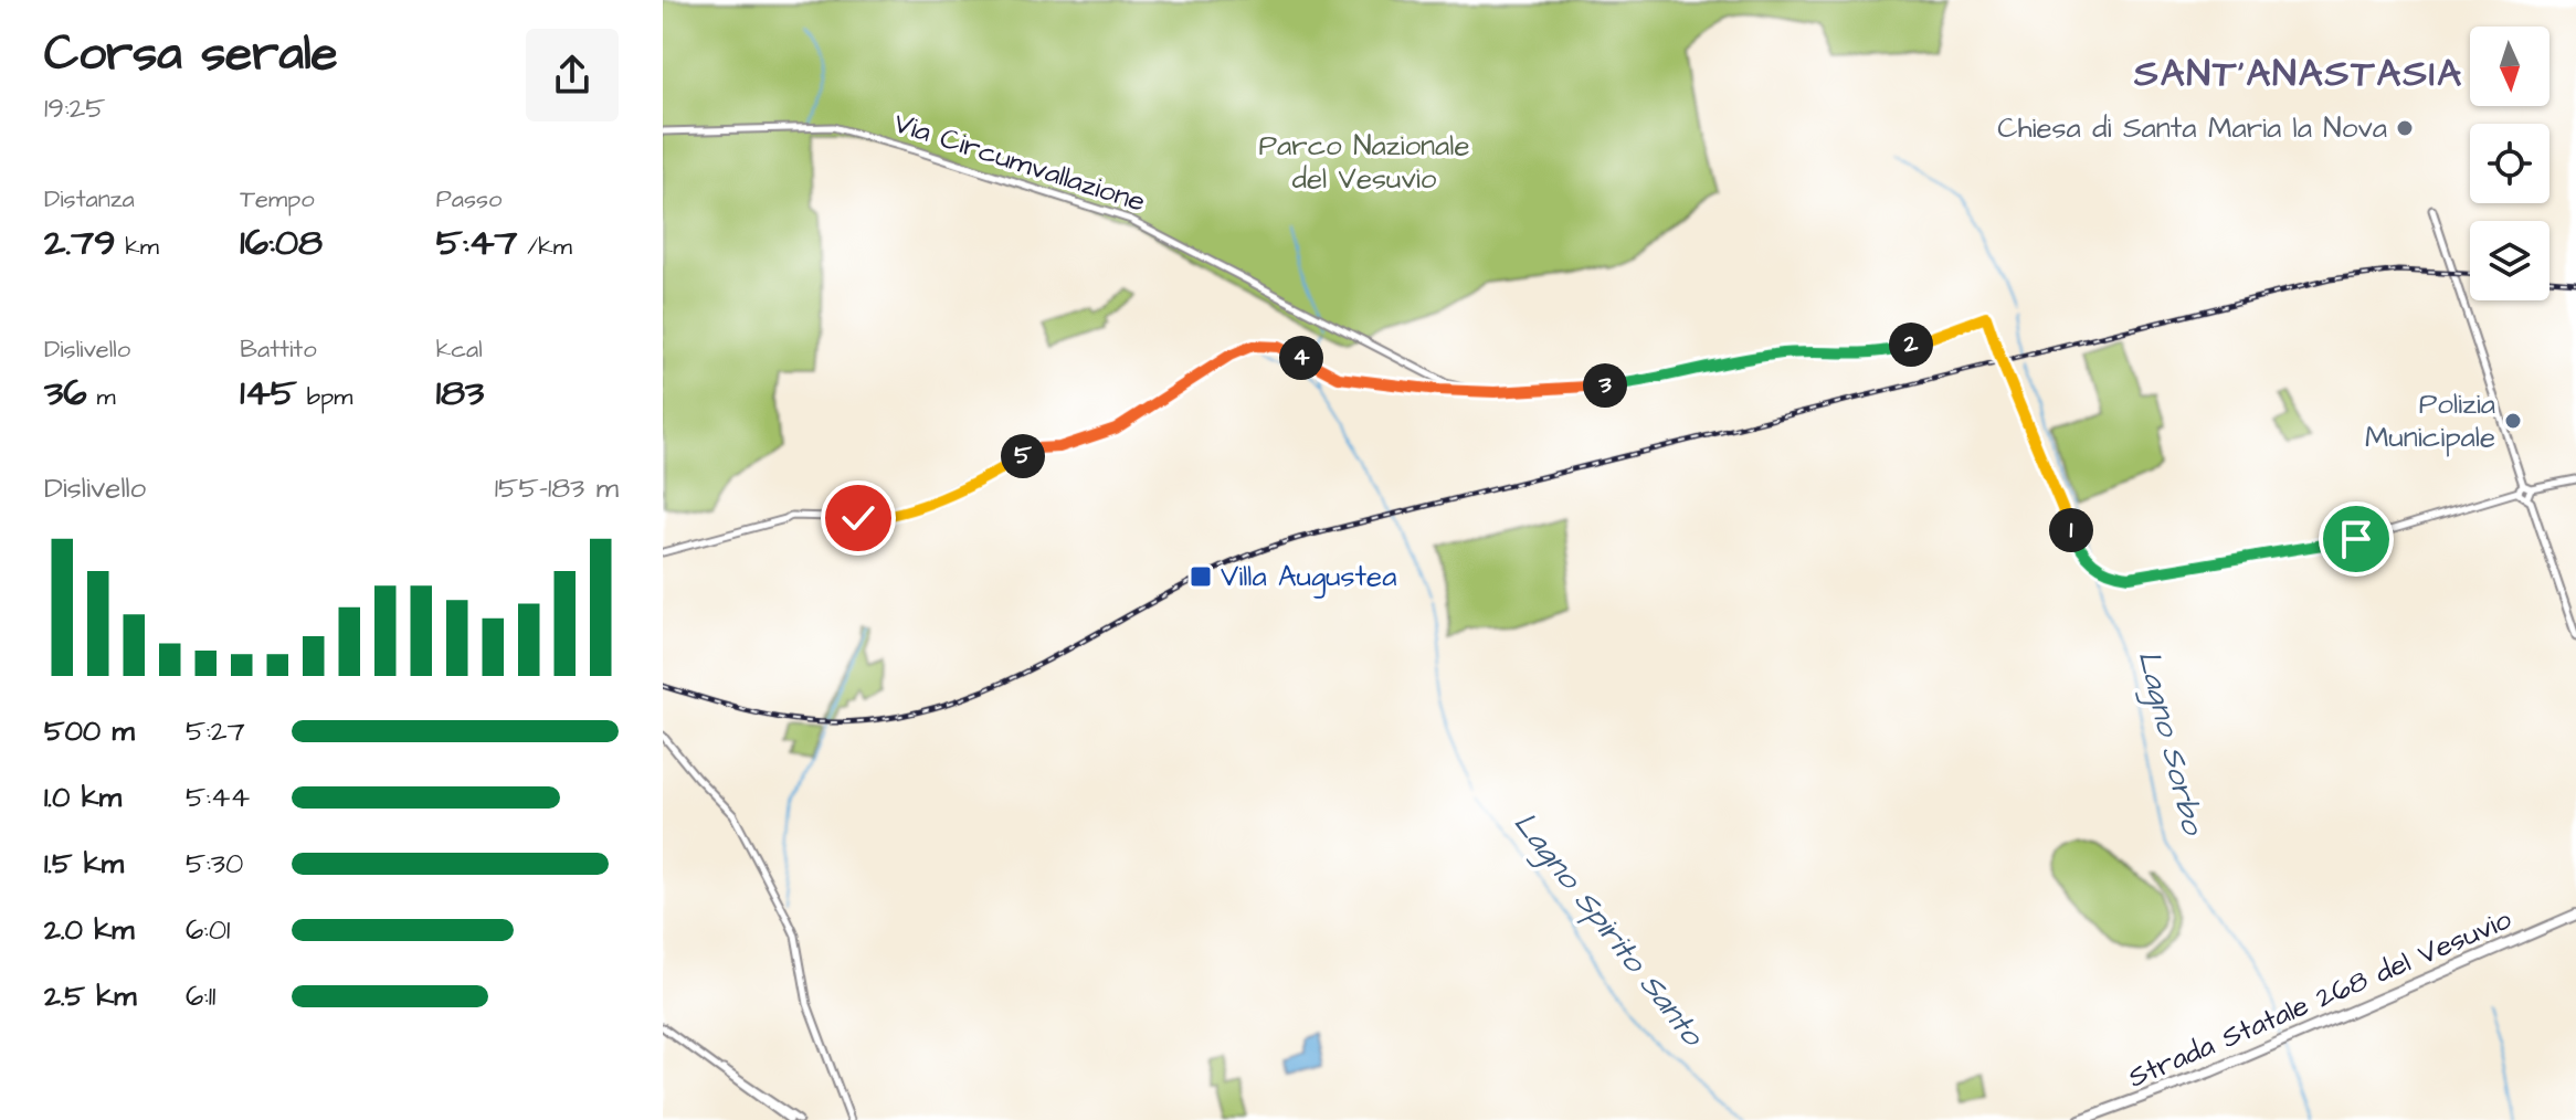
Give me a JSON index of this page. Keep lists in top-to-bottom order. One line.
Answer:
{"streets":{"highway":["Strada Statale 268 del Vesuvio"],"main road":["Via Circumvallazione"]},"districts":["SANT'ANASTASIA"],"water":["Lagno Sorbo","Lagno Spirito Santo"],"parks":["Parco Nazionale del Vesuvio"],"places":{"other":["Chiesa di Santa Maria la Nova","Polizia Municipale"],"transit":["Villa Augustea"]},"north":"bottom","page":{"heading":["Corsa serale","19:25"],"stats":[["Distanza","2.79 km"],["Tempo","16:08"],["Passo","5:47 /km"],["Dislivello","36 m"],["Battito","145 bpm"],["kcal","183"]],"pins":["2","4","3","5","1"],"chart":["Dislivello","155–183 m"],"list":[{"name":"500 m","note":"5:27"},{"name":"1.0 km","note":"5:44"},{"name":"1.5 km","note":"5:30"},{"name":"2.0 km","note":"6:01"},{"name":"2.5 km","note":"6:11"}]}}
